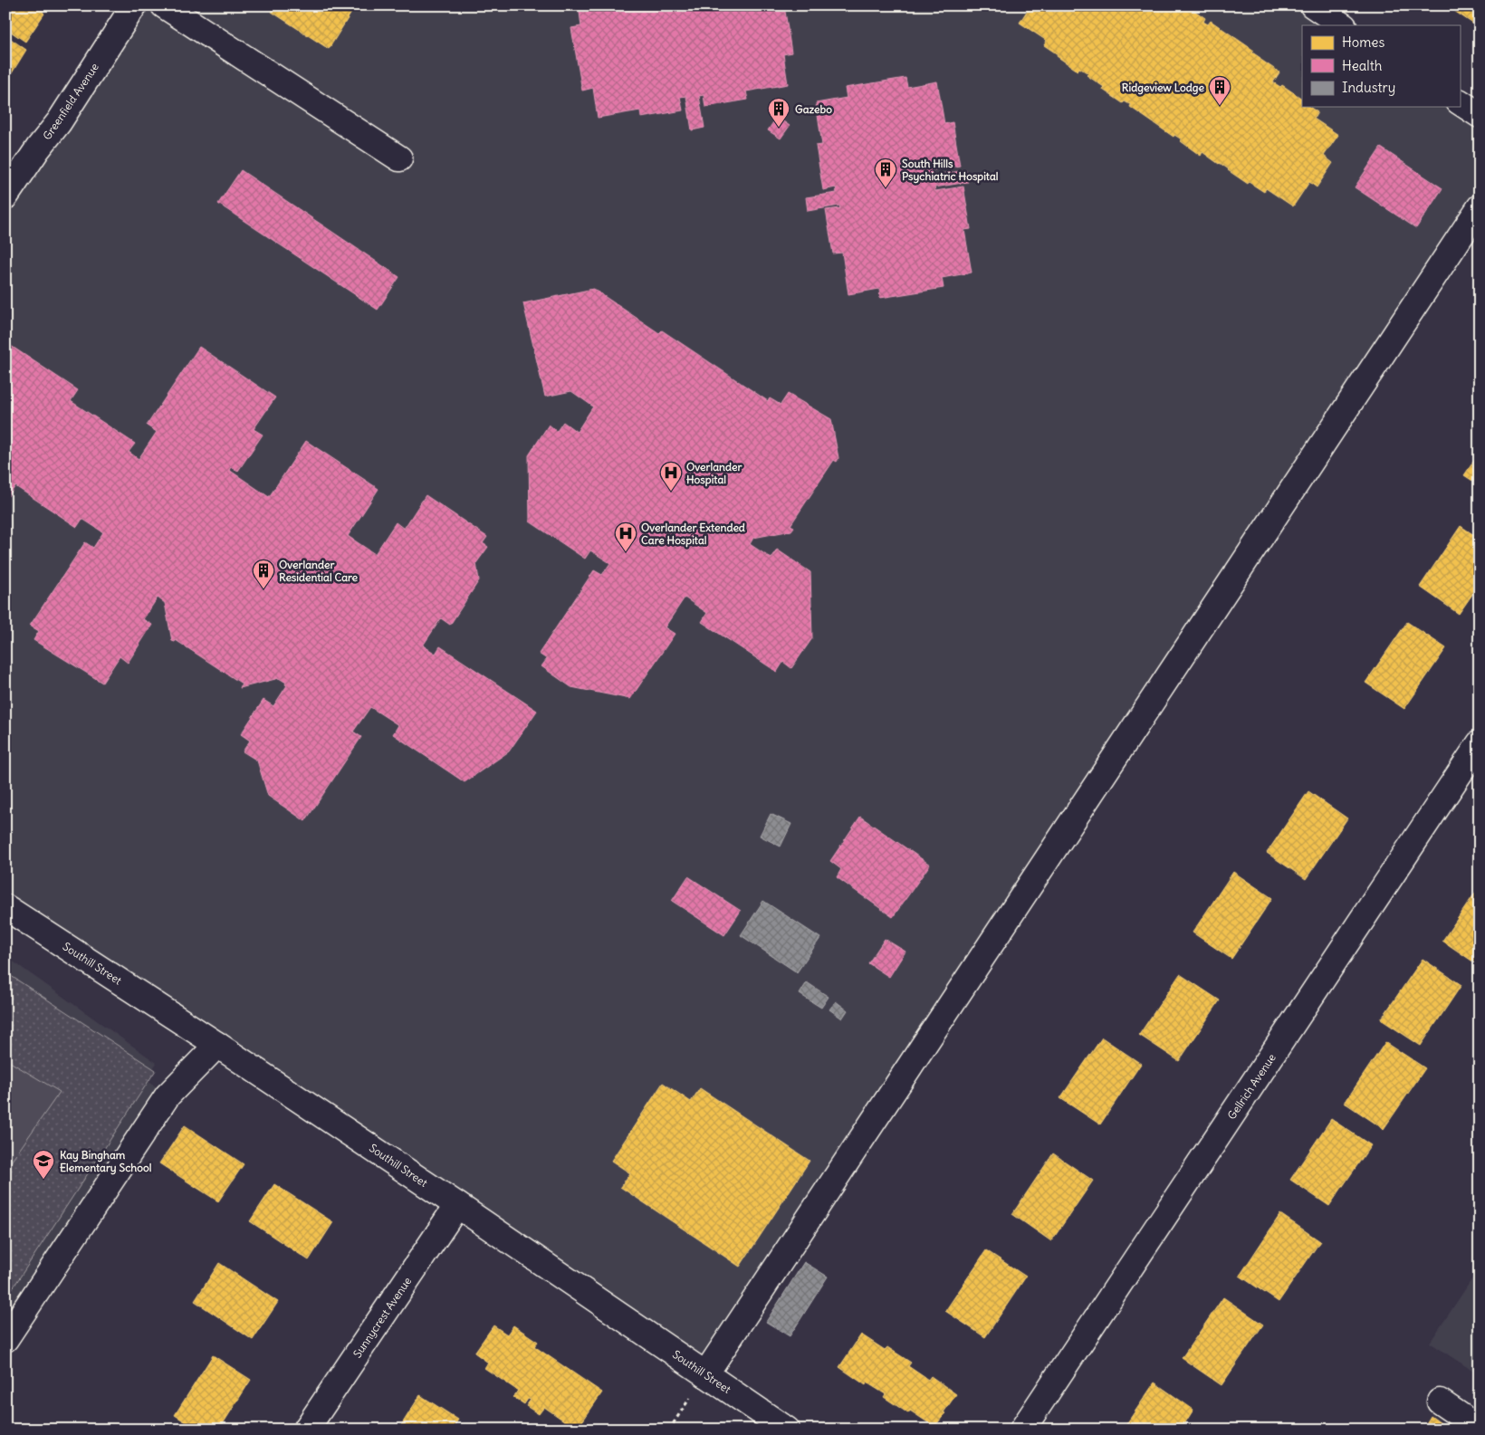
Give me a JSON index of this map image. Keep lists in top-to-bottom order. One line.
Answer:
{"streets":{"street":["Greenfield Avenue","Southill Street","Gellrich Avenue","Sunnycrest Avenue"]},"crossings":[["Southill Street","Sunnycrest Avenue"]],"places":{"building":["Ridgeview Lodge","Gazebo","South Hills Psychiatric Hospital","Overlander Residential Care"],"hospital":["Overlander Hospital","Overlander Extended Care Hospital"],"school or university":["Kay Bingham Elementary School"]},"legend":["Homes","Health","Industry"]}
